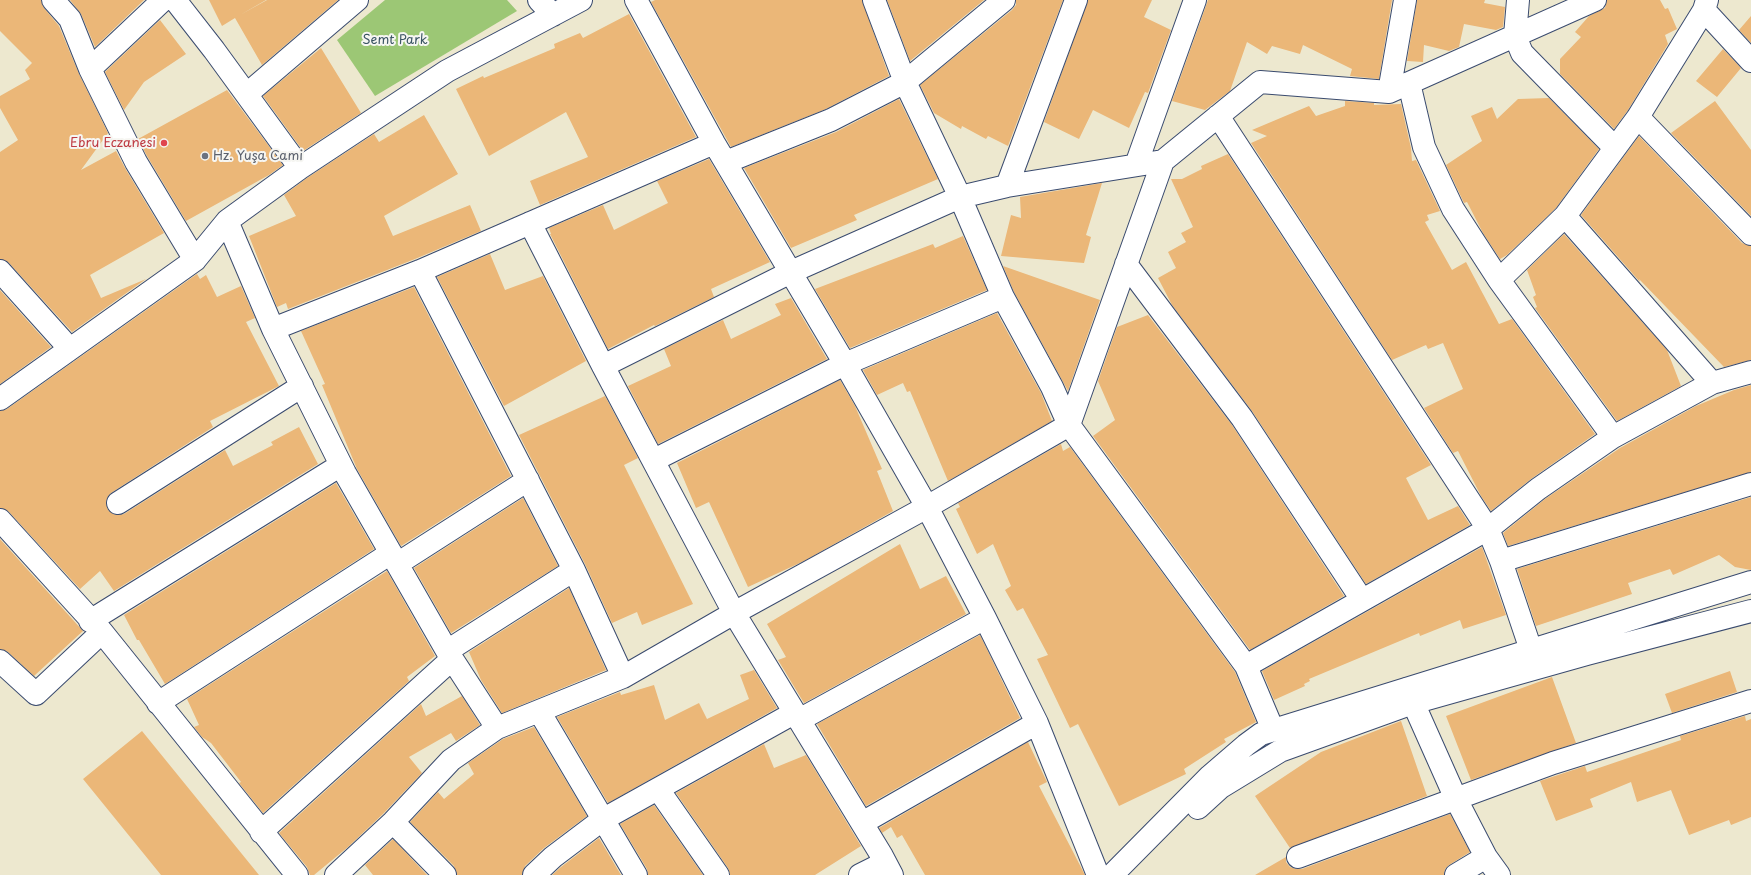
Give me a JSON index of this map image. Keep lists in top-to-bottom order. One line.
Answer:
{"parks":["Semt Park"],"places":["Ebru Eczanesi","Hz. Yuşa Cami"]}
